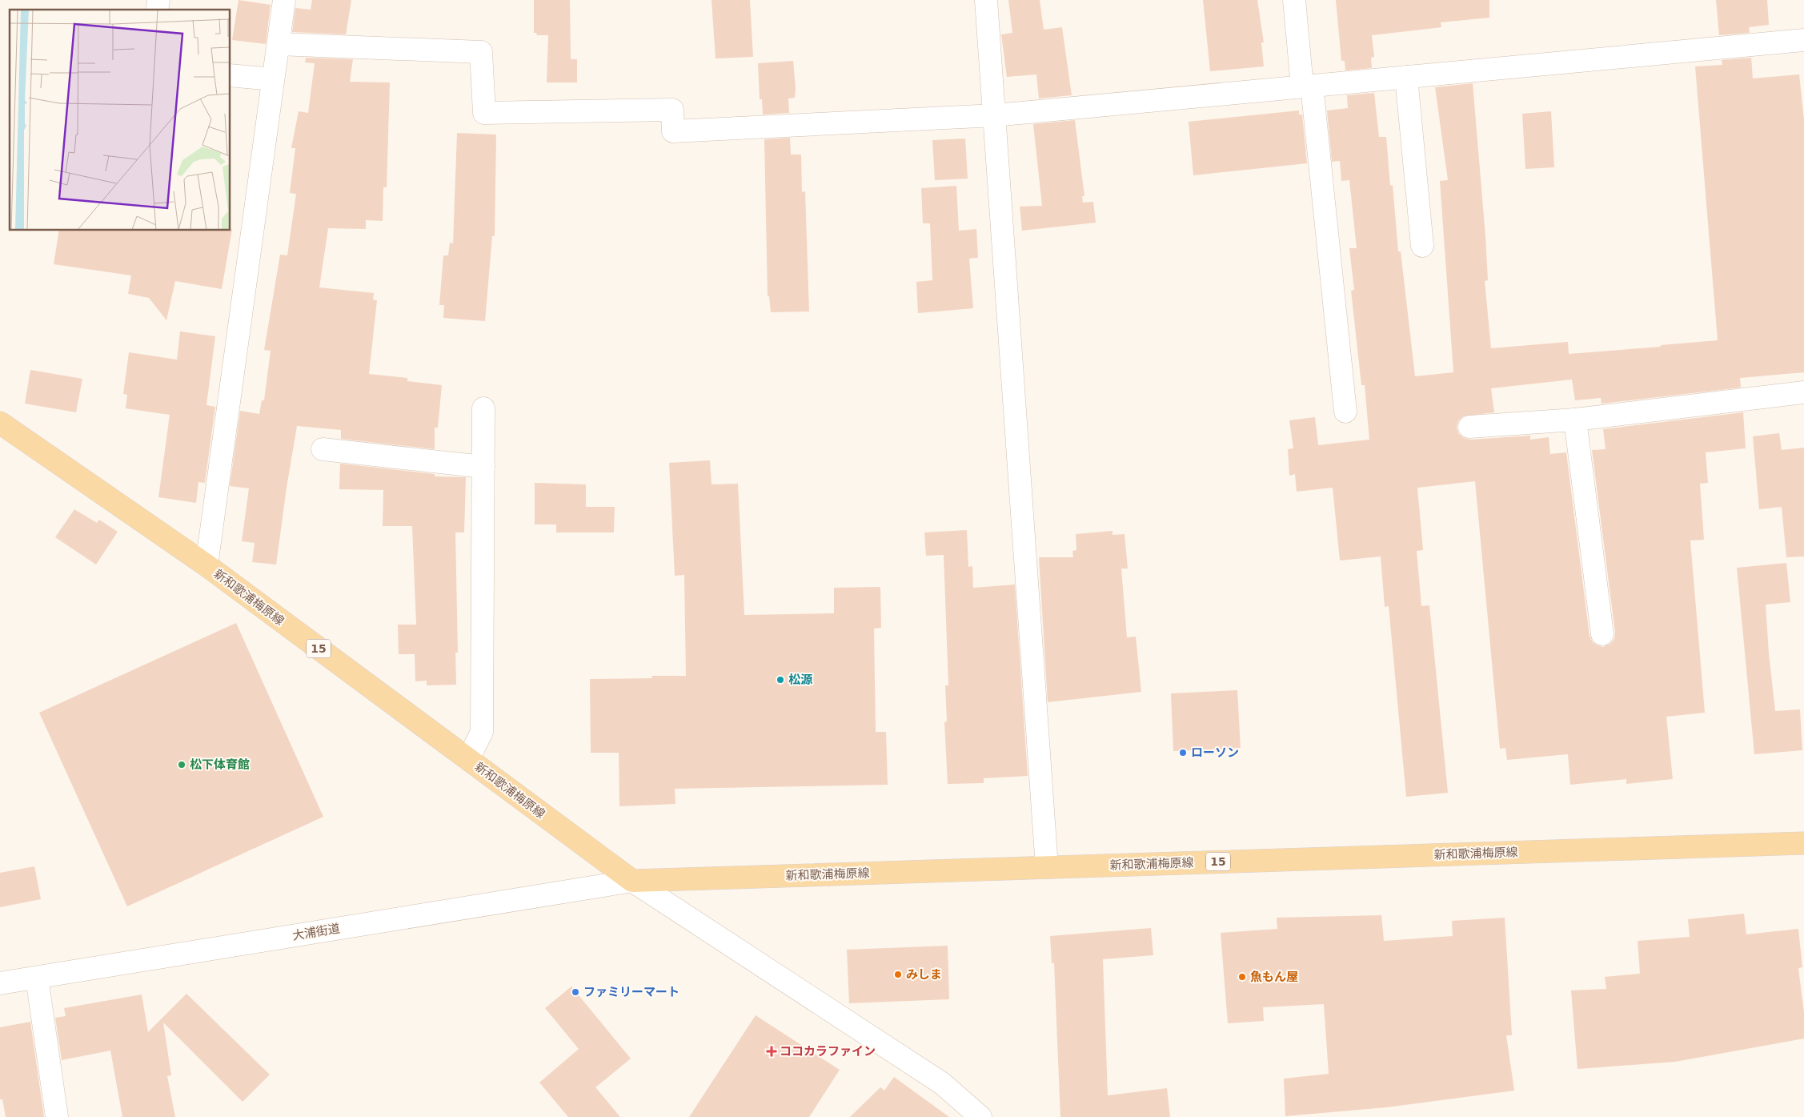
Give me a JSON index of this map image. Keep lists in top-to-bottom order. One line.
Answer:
{"streets":{"main road":["新和歌浦梅原線","15"],"street":["大浦街道"]},"crossings":[["新和歌浦梅原線","大浦街道"]],"places":{"other":["松源","ローソン","松下体育館","みしま","魚もん屋","ファミリーマート"],"health":["ココカラファイン"]}}
